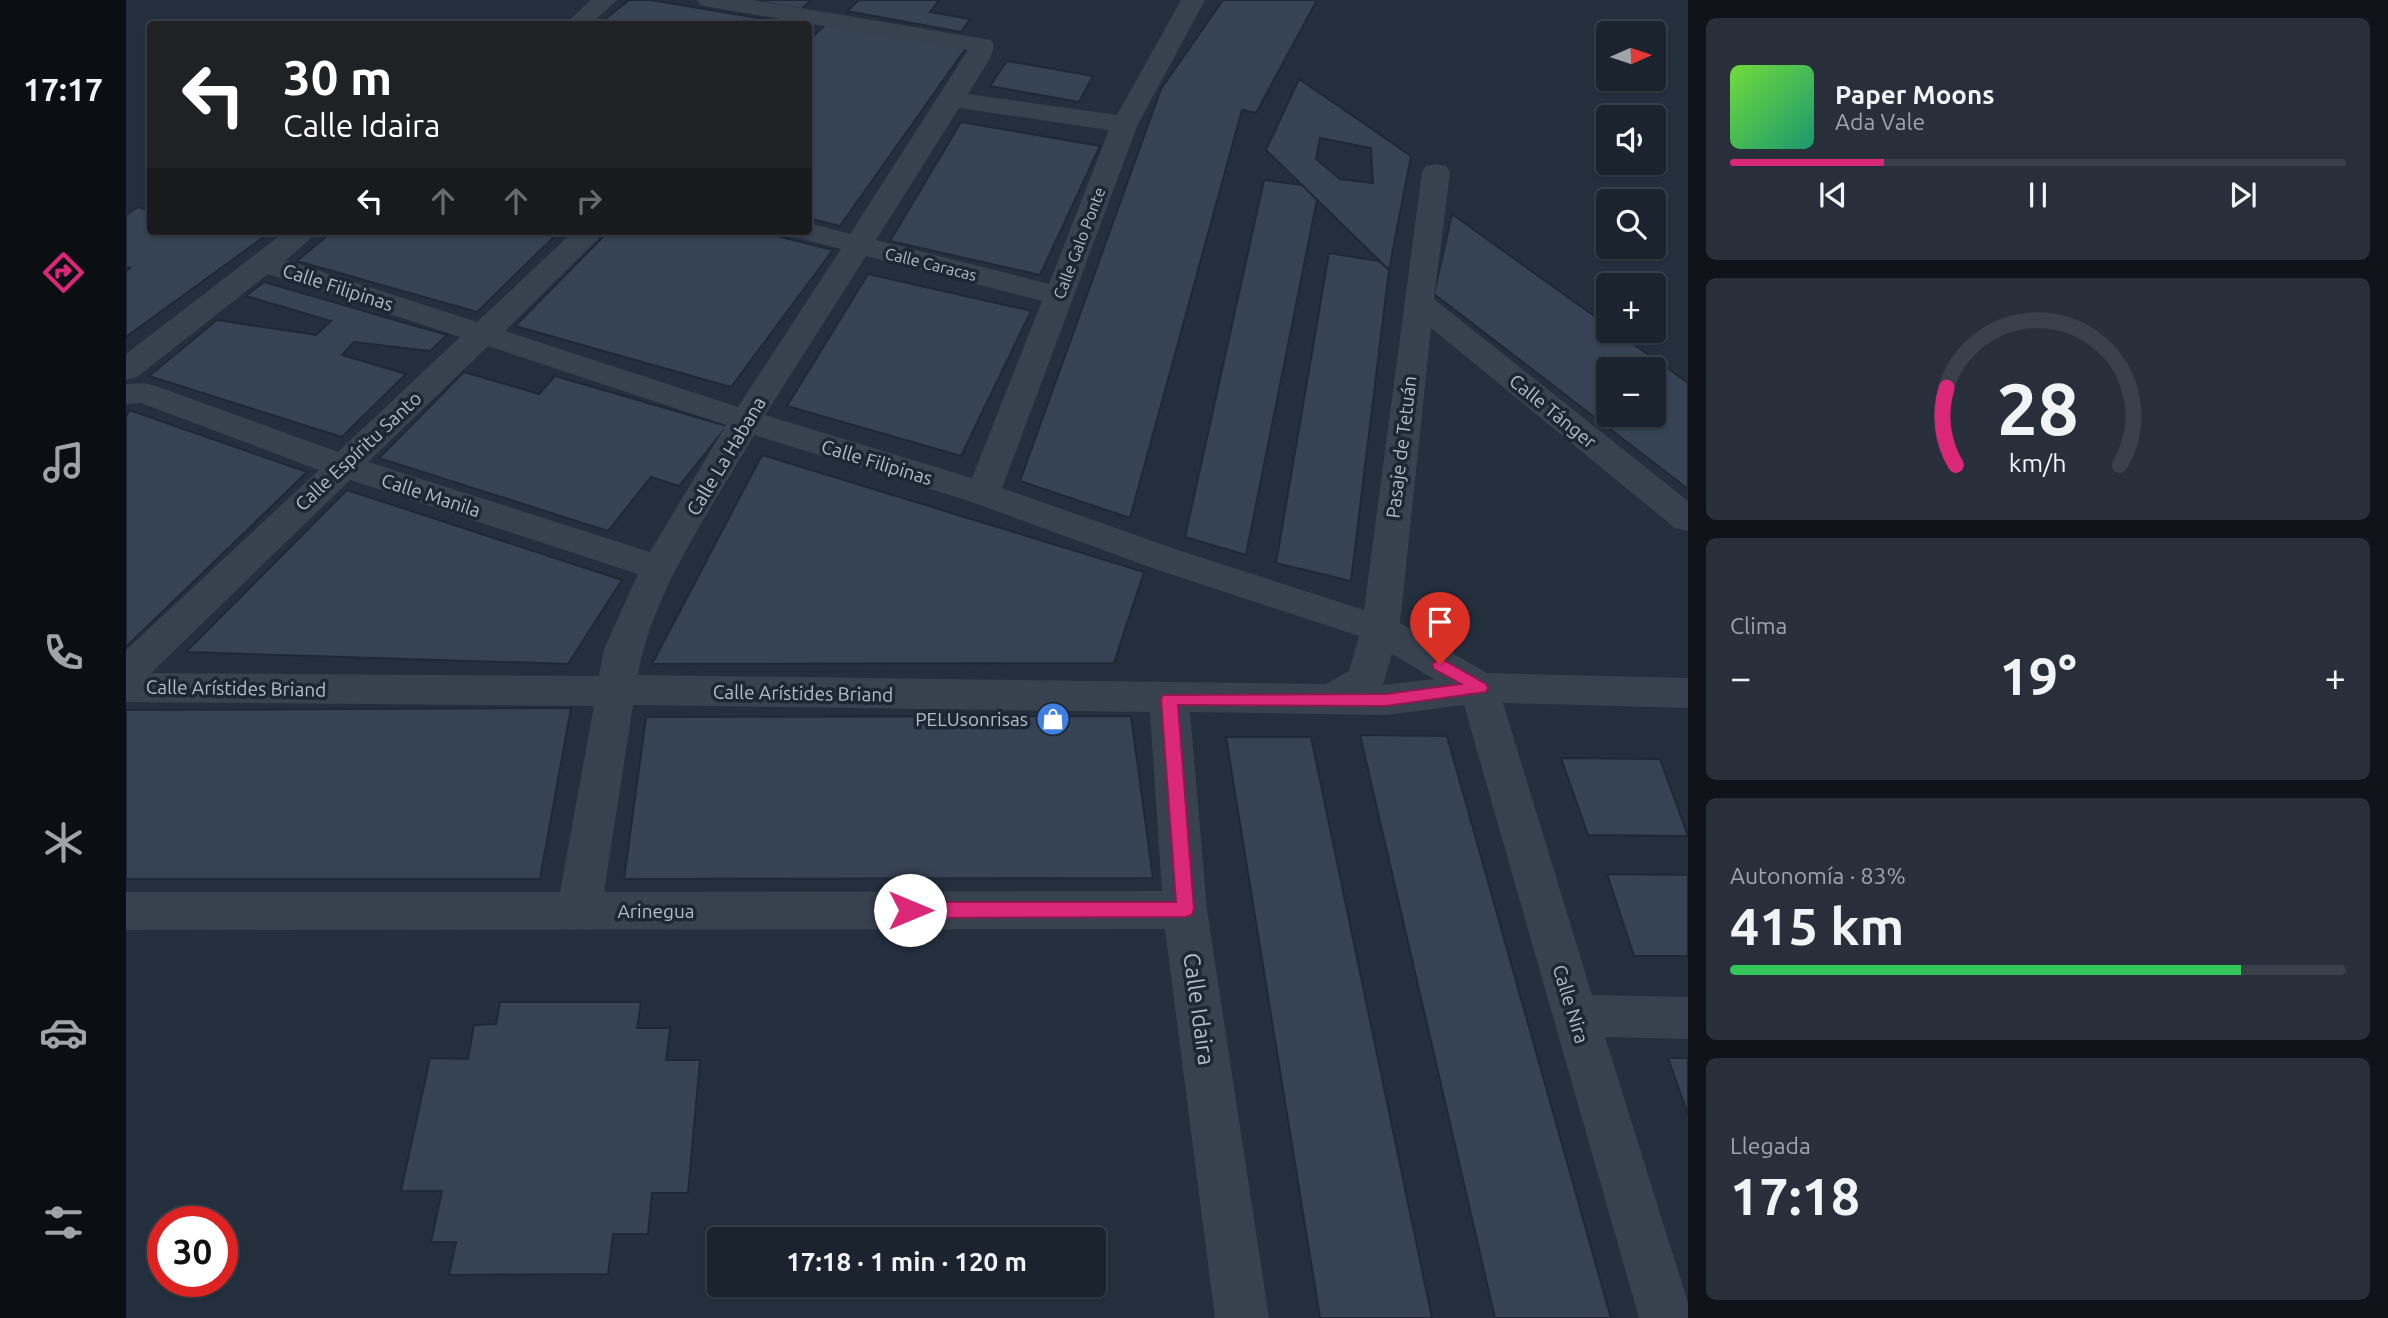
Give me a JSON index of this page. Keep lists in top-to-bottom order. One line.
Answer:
{"streets":{"street":["Calle Galo Ponte","Calle Caracas","Calle Filipinas","Calle Tánger","Pasaje de Tetuán","Calle Espíritu Santo","Calle La Habana","Calle Manila","Calle Arístides Briand","Arinegua","Calle Nira","Calle Idaira"]},"crossings":[["Calle Galo Ponte","Calle Caracas"],["Calle Galo Ponte","Calle Filipinas"],["Calle Caracas","Calle La Habana"],["Calle Filipinas","Pasaje de Tetuán"],["Calle Filipinas","Calle Espíritu Santo"],["Calle Filipinas","Calle La Habana"],["Calle Filipinas","Calle Arístides Briand"],["Calle Filipinas","Calle Nira"],["Calle Tánger","Pasaje de Tetuán"],["Pasaje de Tetuán","Calle Arístides Briand"],["Calle Espíritu Santo","Calle Manila"],["Calle La Habana","Calle Manila"],["Calle La Habana","Calle Arístides Briand"],["Calle La Habana","Arinegua"],["Calle Arístides Briand","Calle Nira"],["Calle Arístides Briand","Calle Idaira"],["Arinegua","Calle Idaira"]],"places":{"shop":["PELUsonrisas"]},"north":"right","page":{"tabs":"17:17","map_buttons":["+","−"],"turn":["30 m","Calle Idaira"],"song":["Paper Moons","Ada Vale"],"tile":["Clima",["Autonomía · 83%","415 km"],["Llegada","17:18"]],"heat":["−","19°","+"],"limit":"30","trip":"17:18 · 1 min · 120 m","gauge":["28","km/h"]}}
